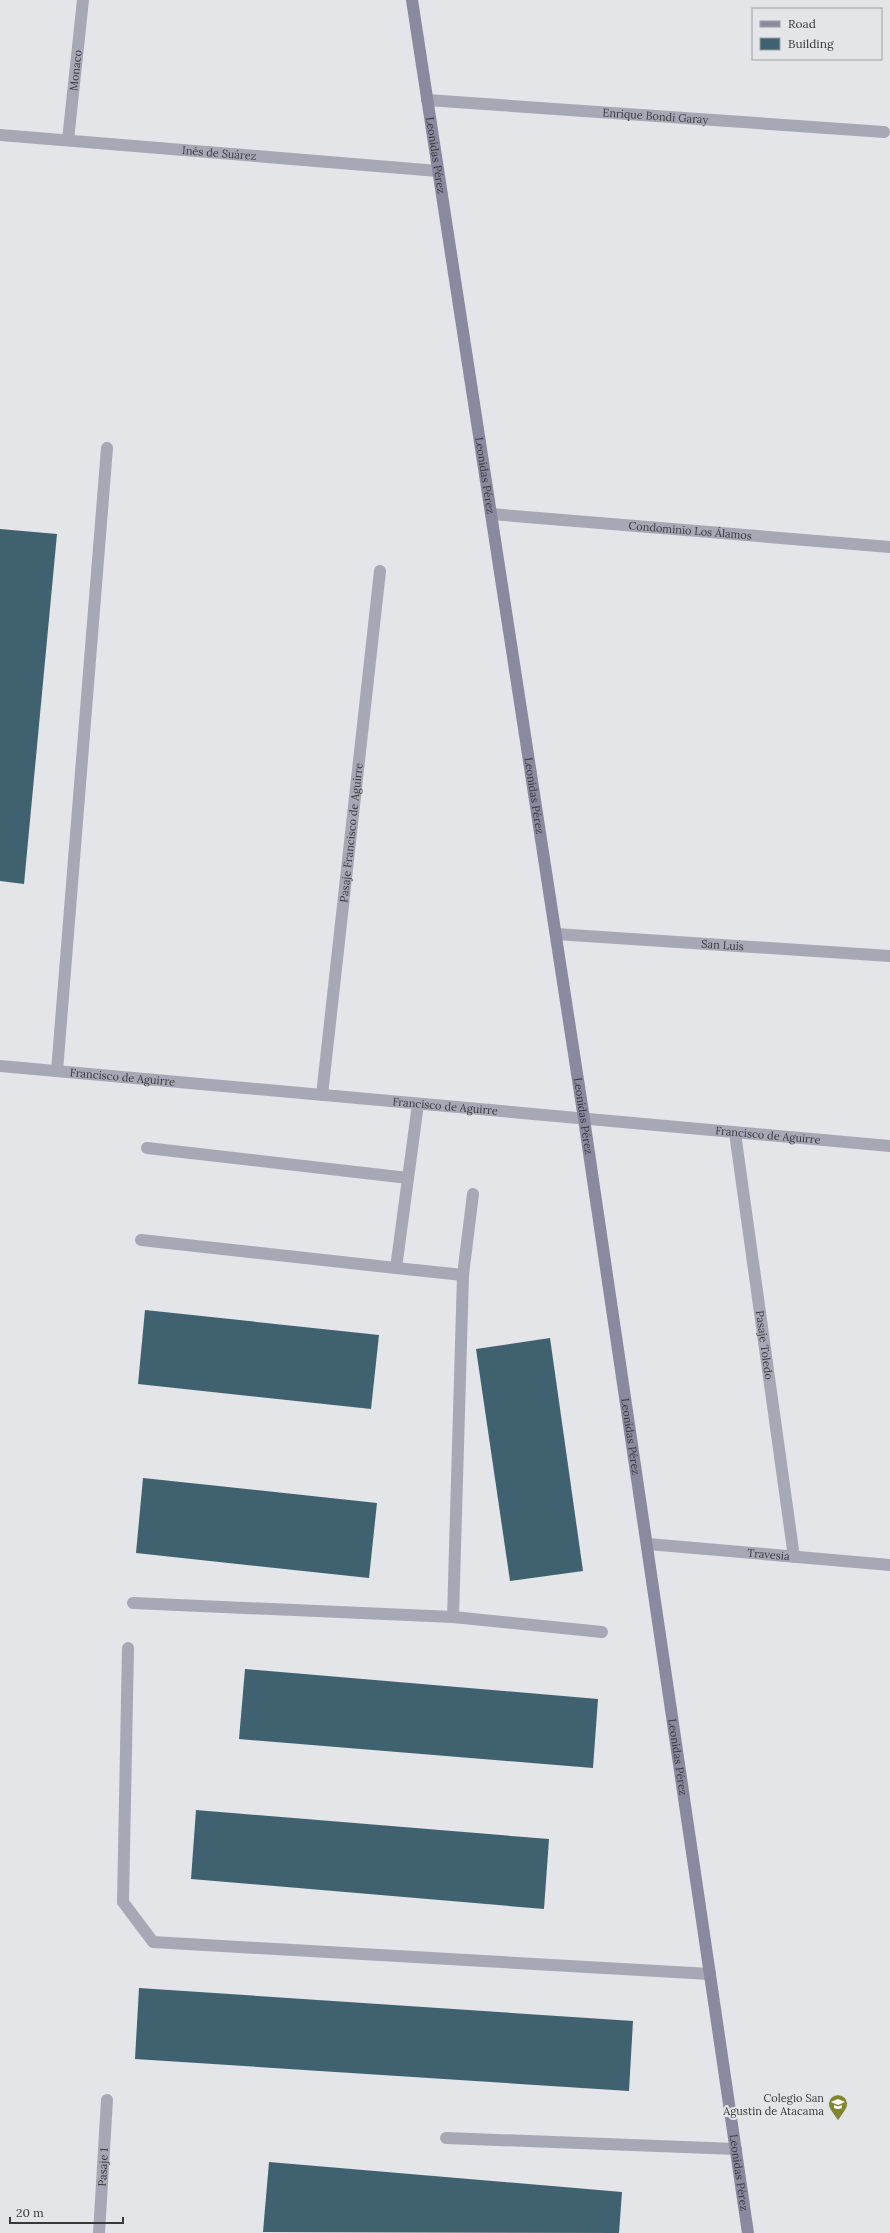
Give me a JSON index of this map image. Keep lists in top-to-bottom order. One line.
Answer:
{"streets":{"street":["Monaco","Enrique Bondi Garay","Inés de Suárez","Leonidas Pérez","Condominio Los Álamos","Pasaje Francisco de Aguirre","San Luis","Francisco de Aguirre","Pasaje Toledo","Travesia","Pasaje 1"]},"crossings":[["Monaco","Inés de Suárez"],["Enrique Bondi Garay","Leonidas Pérez"],["Inés de Suárez","Leonidas Pérez"],["Leonidas Pérez","Condominio Los Álamos"],["Leonidas Pérez","San Luis"],["Leonidas Pérez","Francisco de Aguirre"],["Leonidas Pérez","Travesia"],["Pasaje Francisco de Aguirre","Francisco de Aguirre"],["Francisco de Aguirre","Pasaje Toledo"],["Pasaje Toledo","Travesia"]],"places":{"school or university":["Colegio San Agustin de Atacama"]},"legend":["Road","Building"],"scale_bar":"20 m"}
